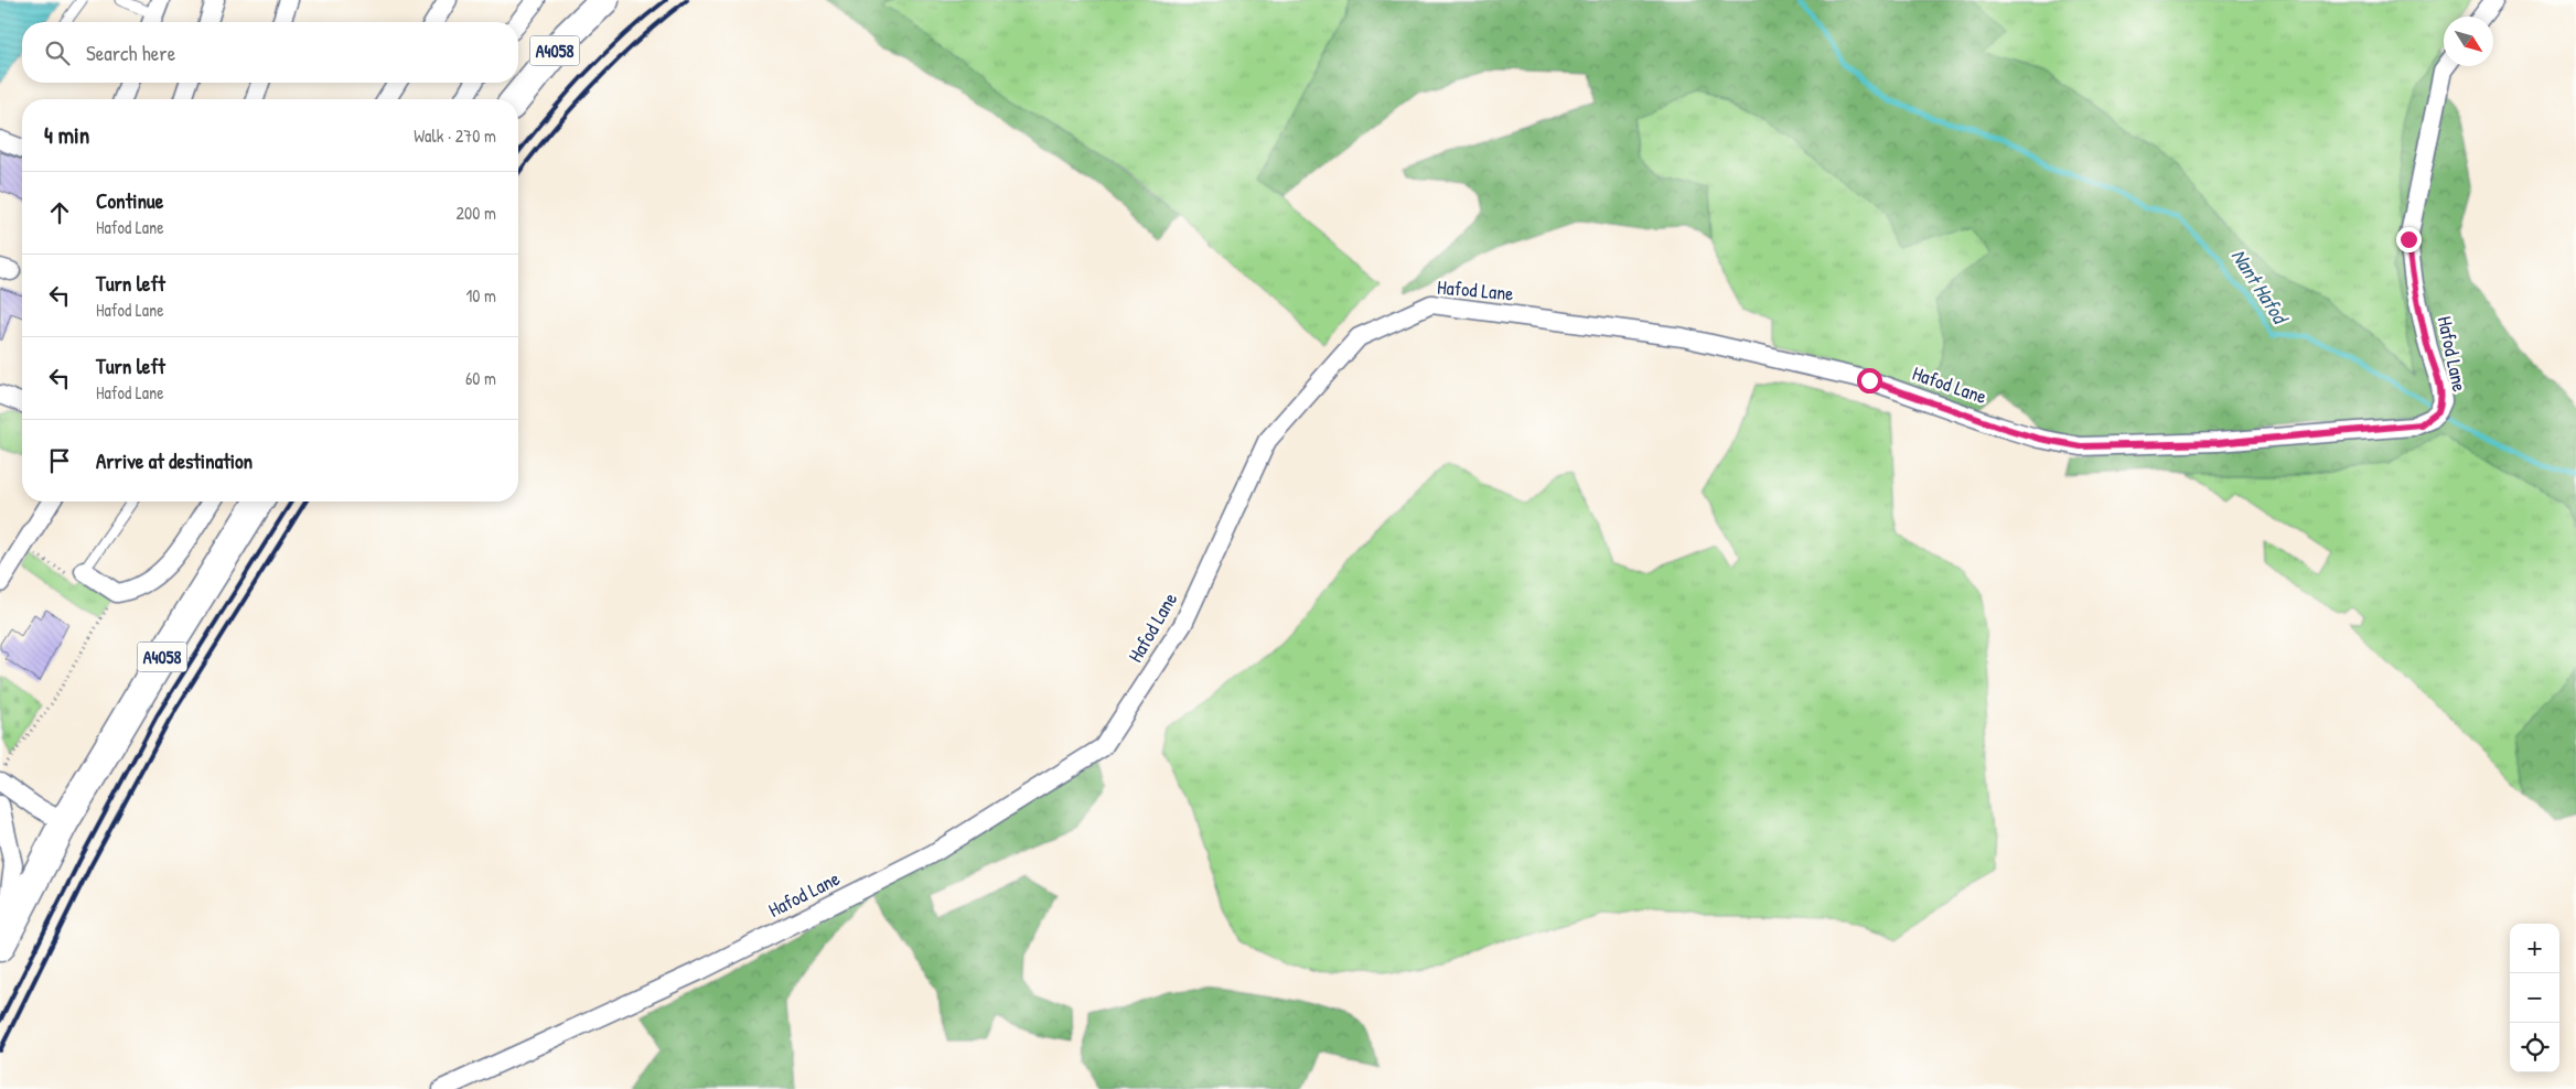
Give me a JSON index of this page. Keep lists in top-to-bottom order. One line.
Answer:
{"streets":{"main road":["A4058"],"street":["Hafod Lane"]},"water":["Nant Hafod"],"north":"bottom right","page":{"search":"Search here","heading":["4 min","Walk · 270 m"],"list":[["Continue","Hafod Lane","200 m"],["Turn left","Hafod Lane","10 m"],["Turn left","Hafod Lane","60 m"],"Arrive at destination"],"map_buttons":["+","−"]}}
